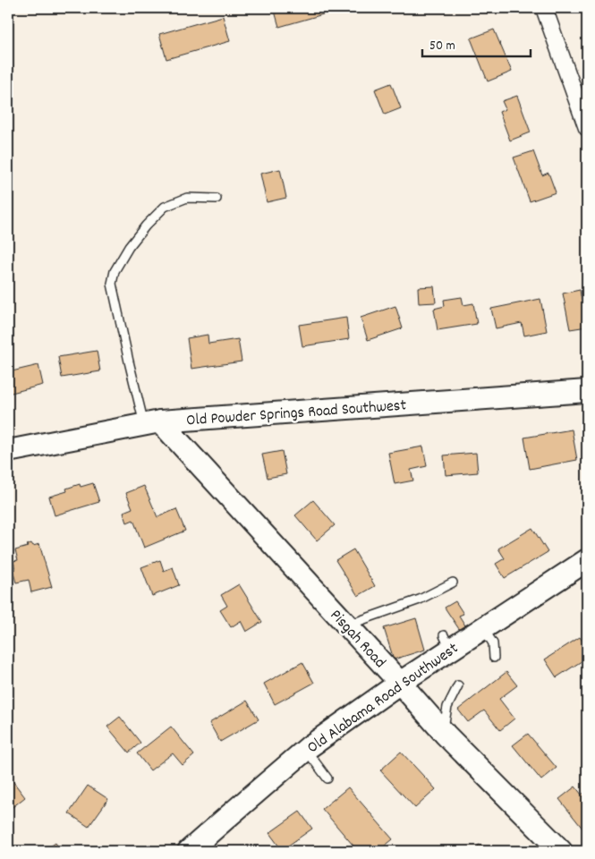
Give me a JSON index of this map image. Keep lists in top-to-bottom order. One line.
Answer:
{"streets":{"street":["Old Powder Springs Road Southwest","Pisgah Road","Old Alabama Road Southwest"]},"crossings":[["Old Powder Springs Road Southwest","Pisgah Road"],["Pisgah Road","Old Alabama Road Southwest"]],"scale_bar":"50 m"}
